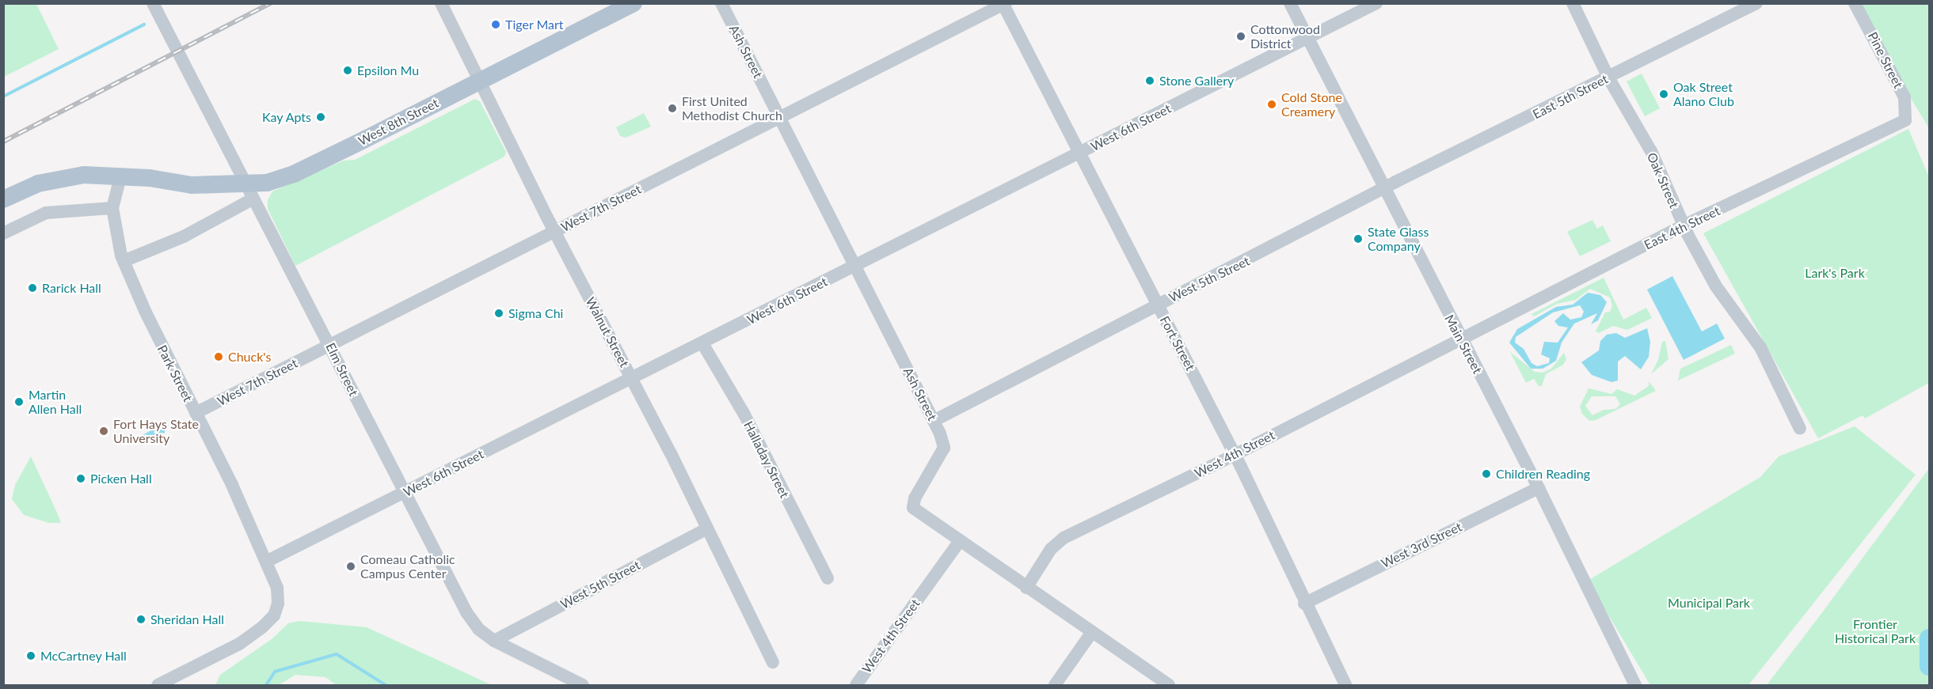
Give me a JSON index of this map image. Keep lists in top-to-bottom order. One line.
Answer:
{"streets":{"main road":["West 8th Street"],"street":["Ash Street","Pine Street","East 5th Street","West 6th Street","Oak Street","West 7th Street","East 4th Street","West 5th Street","Walnut Street","Fort Street","Main Street","Elm Street","Park Street","West 4th Street","Halladay Street","West 3rd Street"]},"crossings":[["Ash Street","West 6th Street"],["Ash Street","West 7th Street"],["Ash Street","West 5th Street"],["Ash Street","West 4th Street"],["Pine Street","East 4th Street"],["East 5th Street","Oak Street"],["East 5th Street","West 5th Street"],["East 5th Street","Main Street"],["West 8th Street","Walnut Street"],["West 8th Street","Elm Street"],["West 8th Street","Park Street"],["West 6th Street","Walnut Street"],["West 6th Street","Fort Street"],["West 6th Street","Main Street"],["West 6th Street","Elm Street"],["West 6th Street","Park Street"],["West 6th Street","Halladay Street"],["Oak Street","East 4th Street"],["West 7th Street","Walnut Street"],["West 7th Street","Fort Street"],["West 7th Street","Elm Street"],["West 7th Street","Park Street"],["East 4th Street","Main Street"],["East 4th Street","West 4th Street"],["West 5th Street","Walnut Street"],["West 5th Street","Fort Street"],["West 5th Street","Main Street"],["West 5th Street","Elm Street"],["Fort Street","West 4th Street"],["Fort Street","West 3rd Street"],["Main Street","West 4th Street"],["Main Street","West 3rd Street"]],"parks":["Lark's Park","Municipal Park","Frontier Historical Park"],"places":["Tiger Mart","Cottonwood District","Epsilon Mu","Stone Gallery","Oak Street Alano Club","Cold Stone Creamery","First United Methodist Church","Kay Apts","State Glass Company","Rarick Hall","Sigma Chi","Chuck's","Martin Allen Hall","Fort Hays State University","Children Reading","Picken Hall","Comeau Catholic Campus Center","Sheridan Hall","McCartney Hall"]}
